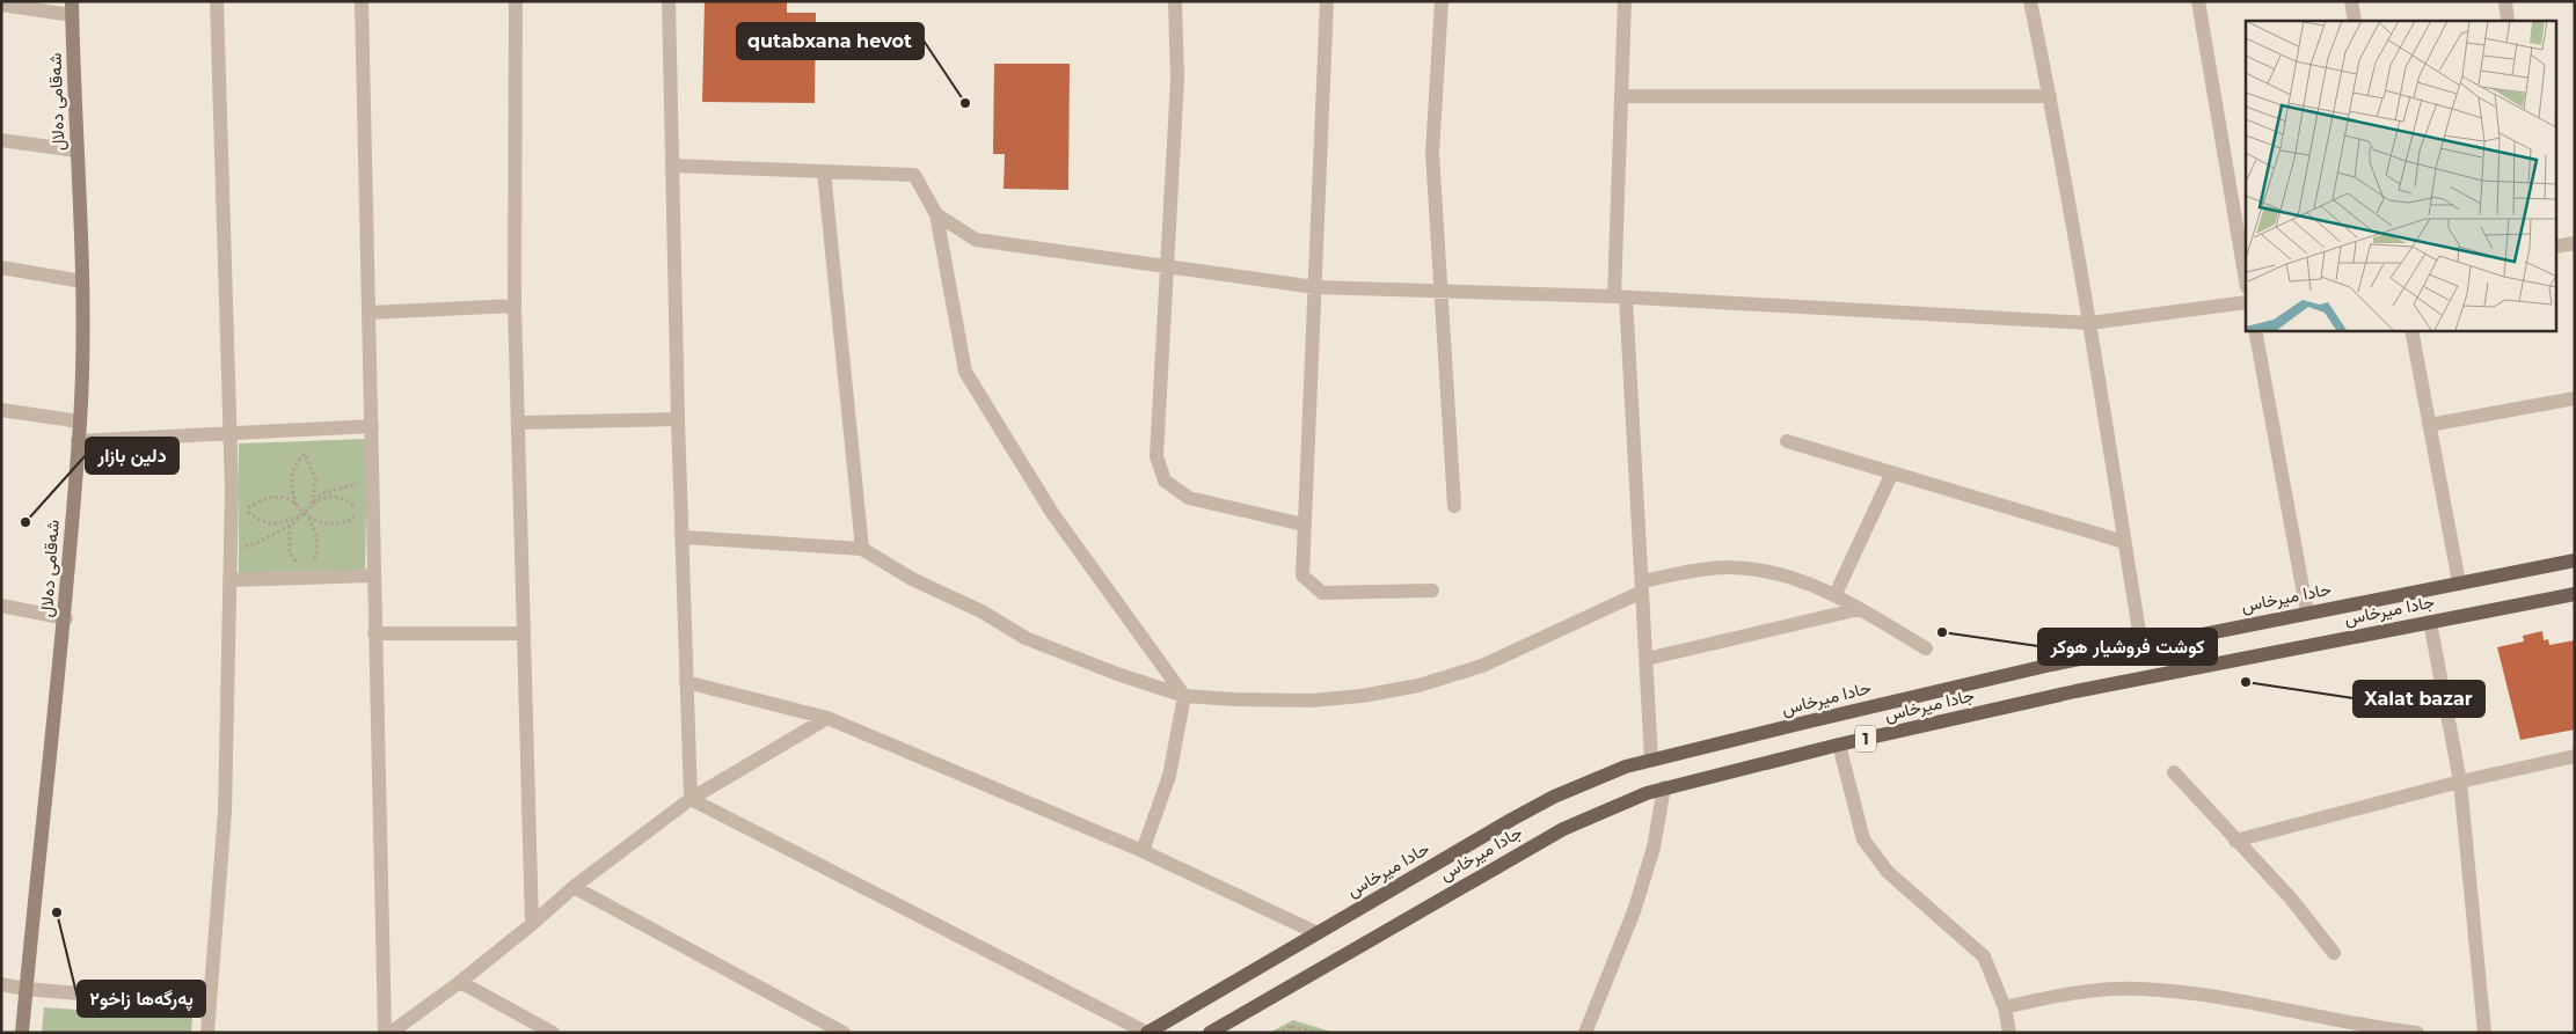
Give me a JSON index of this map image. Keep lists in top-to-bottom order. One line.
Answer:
{"streets":{"main road":["شەقامی دەلال","حادا ميرخاس","جادا ميرخاس","1"]},"places":["qutabxana hevot","دلين بازار","كوشت فروشيار هوكر","Xalat bazar","پەرگەها زاخو۲"]}
